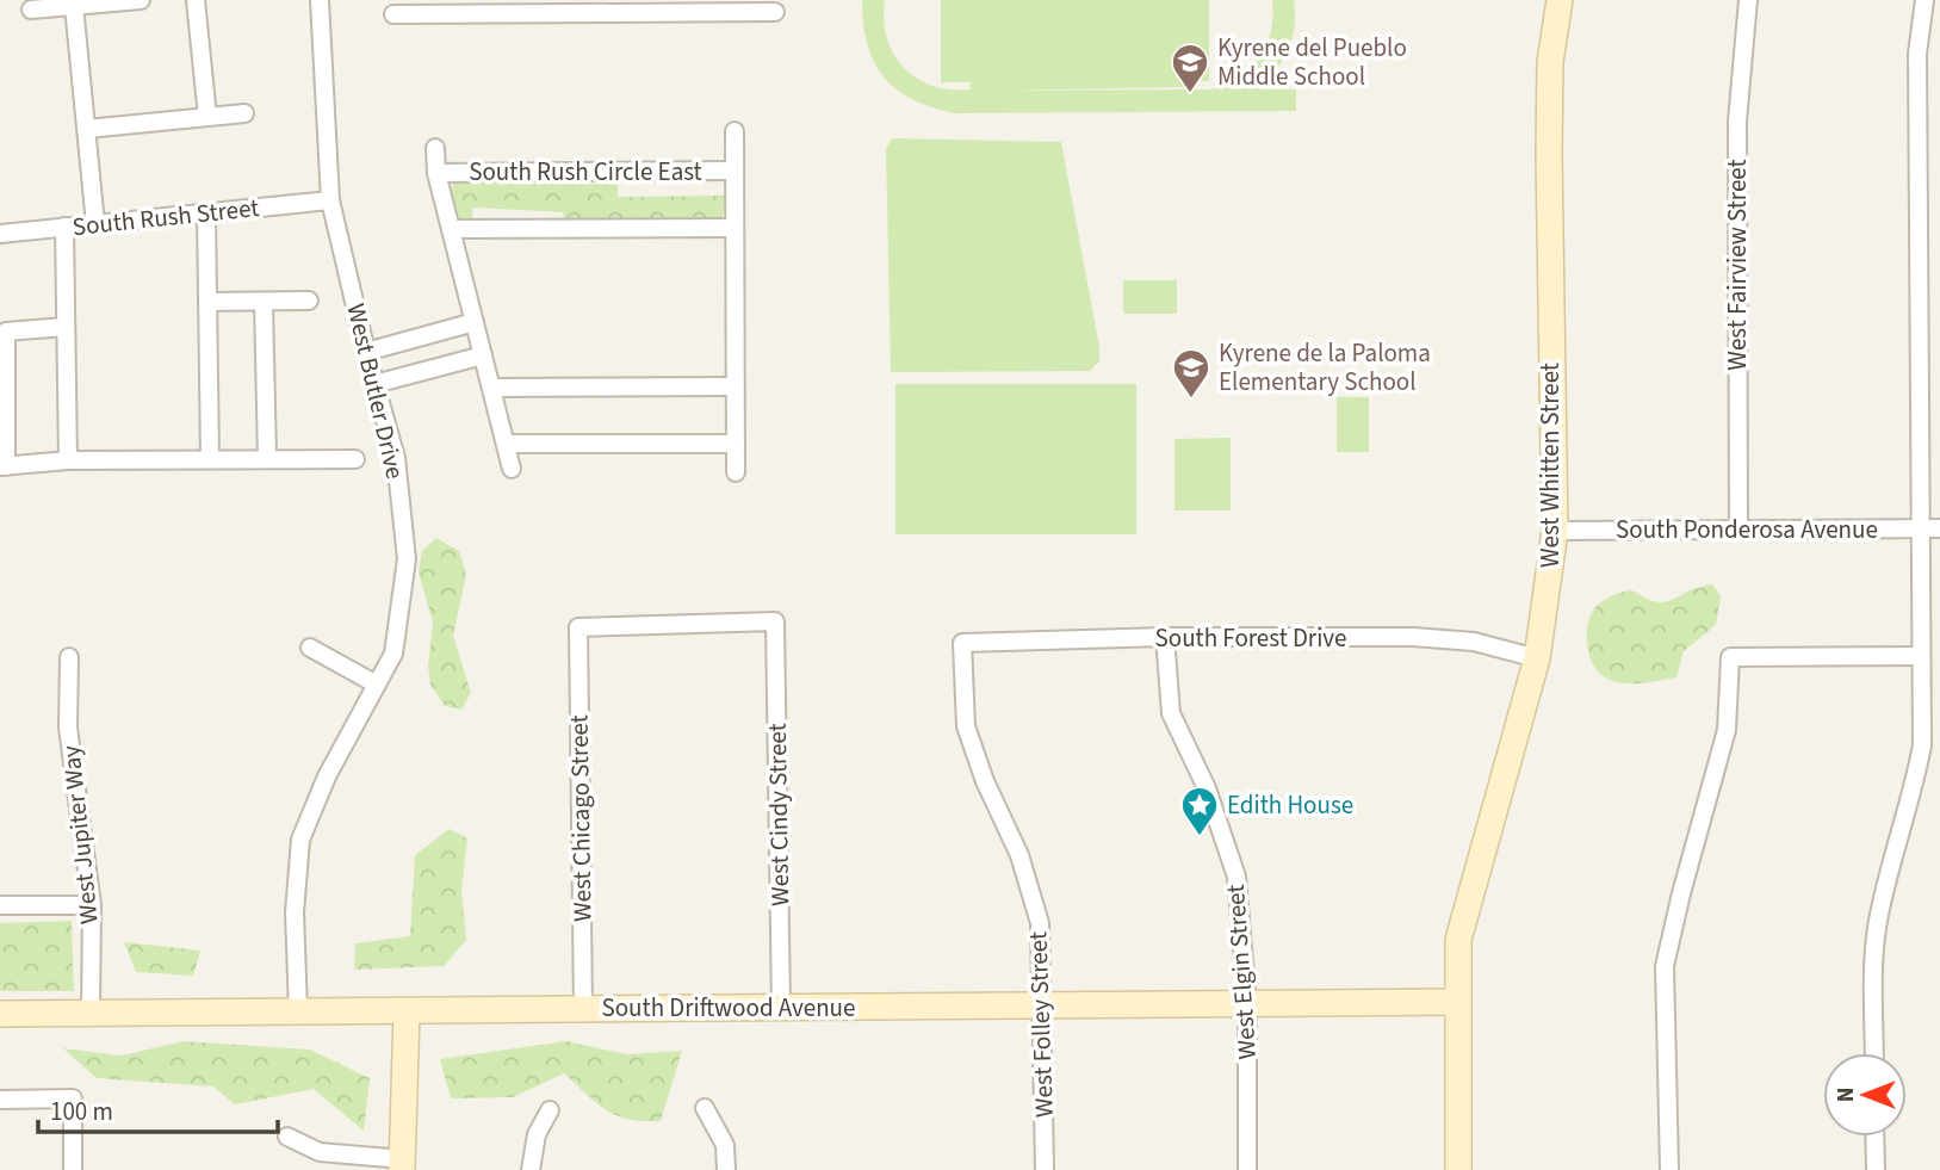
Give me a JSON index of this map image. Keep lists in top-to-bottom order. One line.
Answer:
{"streets":{"street":["South Rush Circle East","South Rush Street","West Fairview Street","West Butler Drive","West Whitten Street","South Ponderosa Avenue","South Forest Drive","West Cindy Street","West Chicago Street","West Jupiter Way","West Elgin Street","South Driftwood Avenue","West Folley Street"]},"crossings":[["South Rush Street","West Butler Drive"],["West Fairview Street","South Ponderosa Avenue"],["West Butler Drive","South Driftwood Avenue"],["West Whitten Street","South Ponderosa Avenue"],["West Whitten Street","South Forest Drive"],["West Whitten Street","South Driftwood Avenue"],["South Forest Drive","West Elgin Street"],["South Forest Drive","West Folley Street"],["West Cindy Street","West Chicago Street"],["West Cindy Street","South Driftwood Avenue"],["West Chicago Street","South Driftwood Avenue"],["West Jupiter Way","South Driftwood Avenue"],["West Elgin Street","South Driftwood Avenue"],["South Driftwood Avenue","West Folley Street"]],"places":{"school or university":["Kyrene del Pueblo Middle School","Kyrene de la Paloma Elementary School"],"place":["Edith House"]},"scale_bar":"100 m","north":"left"}
